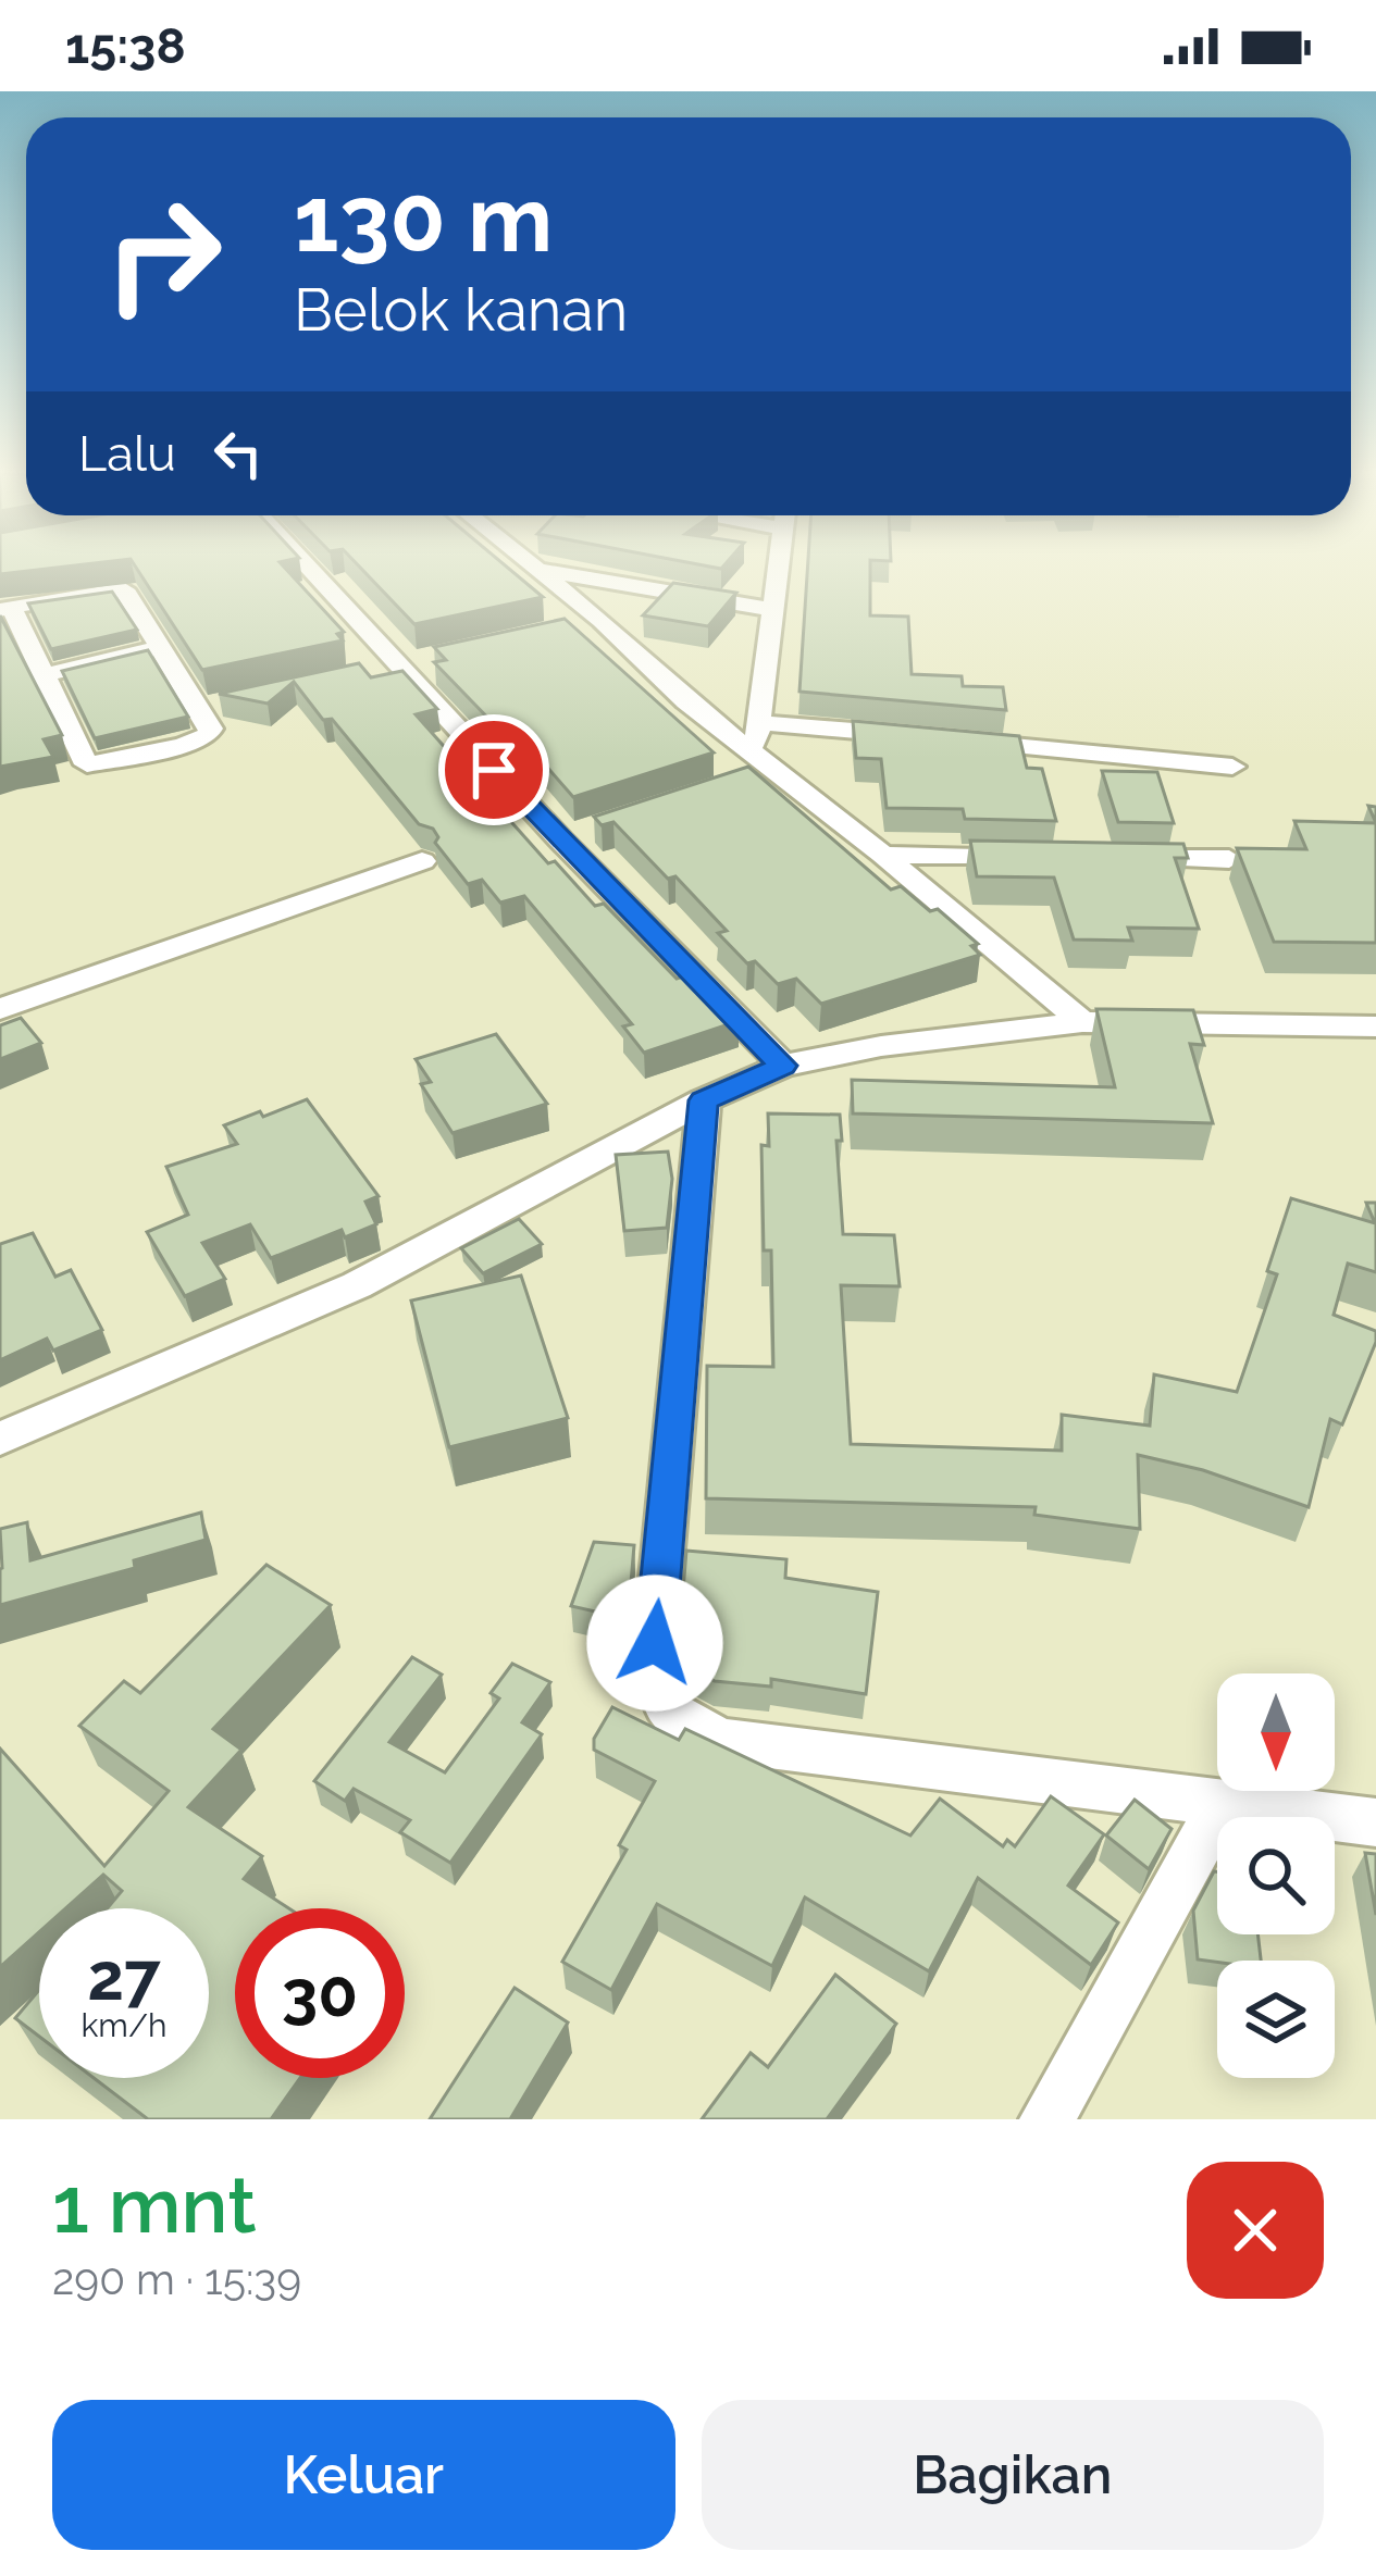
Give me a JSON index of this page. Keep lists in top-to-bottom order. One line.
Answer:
{"north":"bottom","page":{"status":"15:38","turn":["130 m","Belok kanan"],"then":"Lalu","speed":"27 km/h","limit":"30","heading":["1 mnt","290 m · 15:39"],"buttons":["Keluar","Bagikan"]}}
